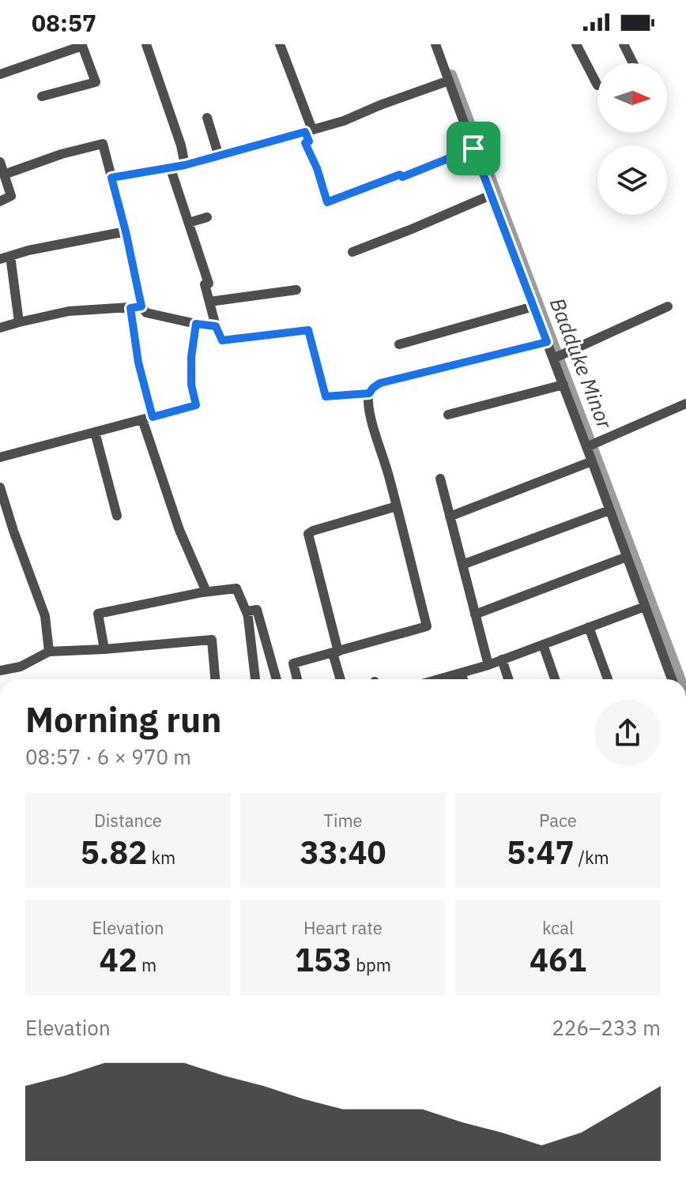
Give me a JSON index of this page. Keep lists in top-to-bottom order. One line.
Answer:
{"water":["Badduke Minor"],"north":"right","page":{"status":"08:57","heading":["Morning run","08:57 · 6 × 970 m"],"stats":[["Distance","5.82 km"],["Time","33:40"],["Pace","5:47 /km"],["Elevation","42 m"],["Heart rate","153 bpm"],["kcal","461"]],"chart":["Elevation","226–233 m"]}}
